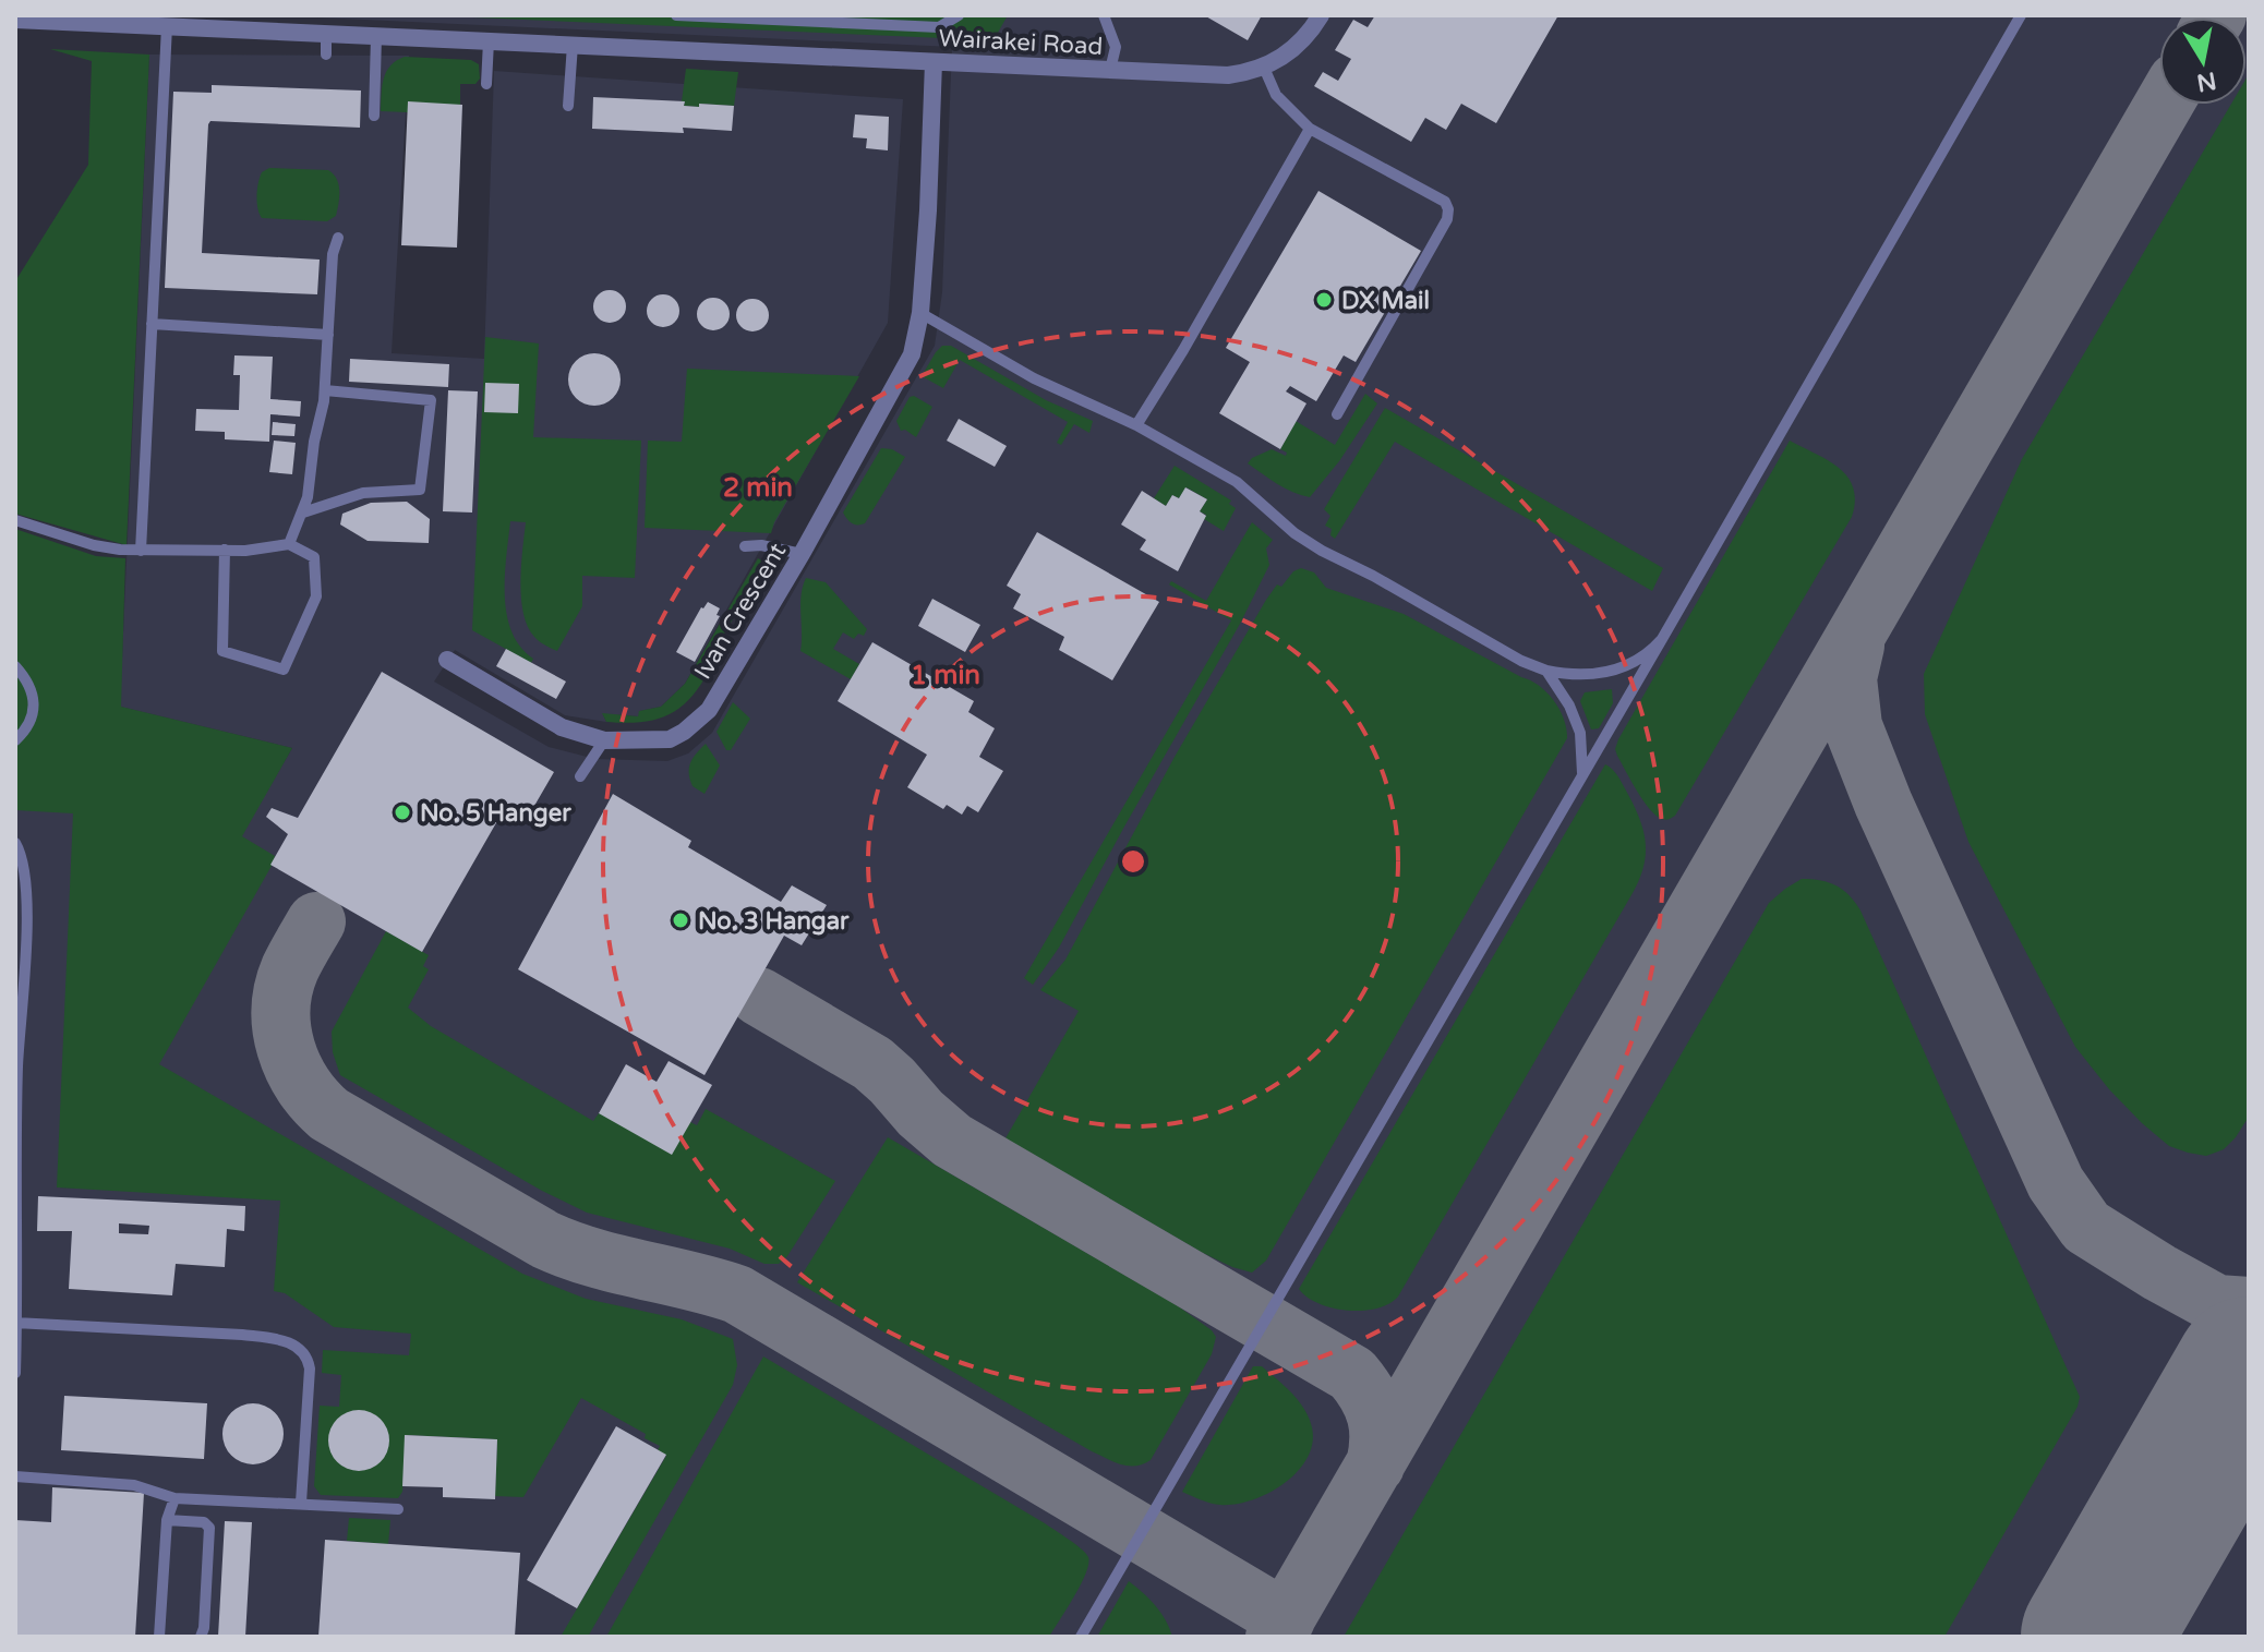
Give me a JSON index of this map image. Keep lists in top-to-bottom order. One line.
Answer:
{"streets":{"street":["Wairakei Road","Ivan Crescent"]},"crossings":[["Wairakei Road","Ivan Crescent"]],"places":["DX Mail","No. 5 Hanger","No. 3 Hangar"],"north":"bottom","rings":["2 min","1 min"]}
